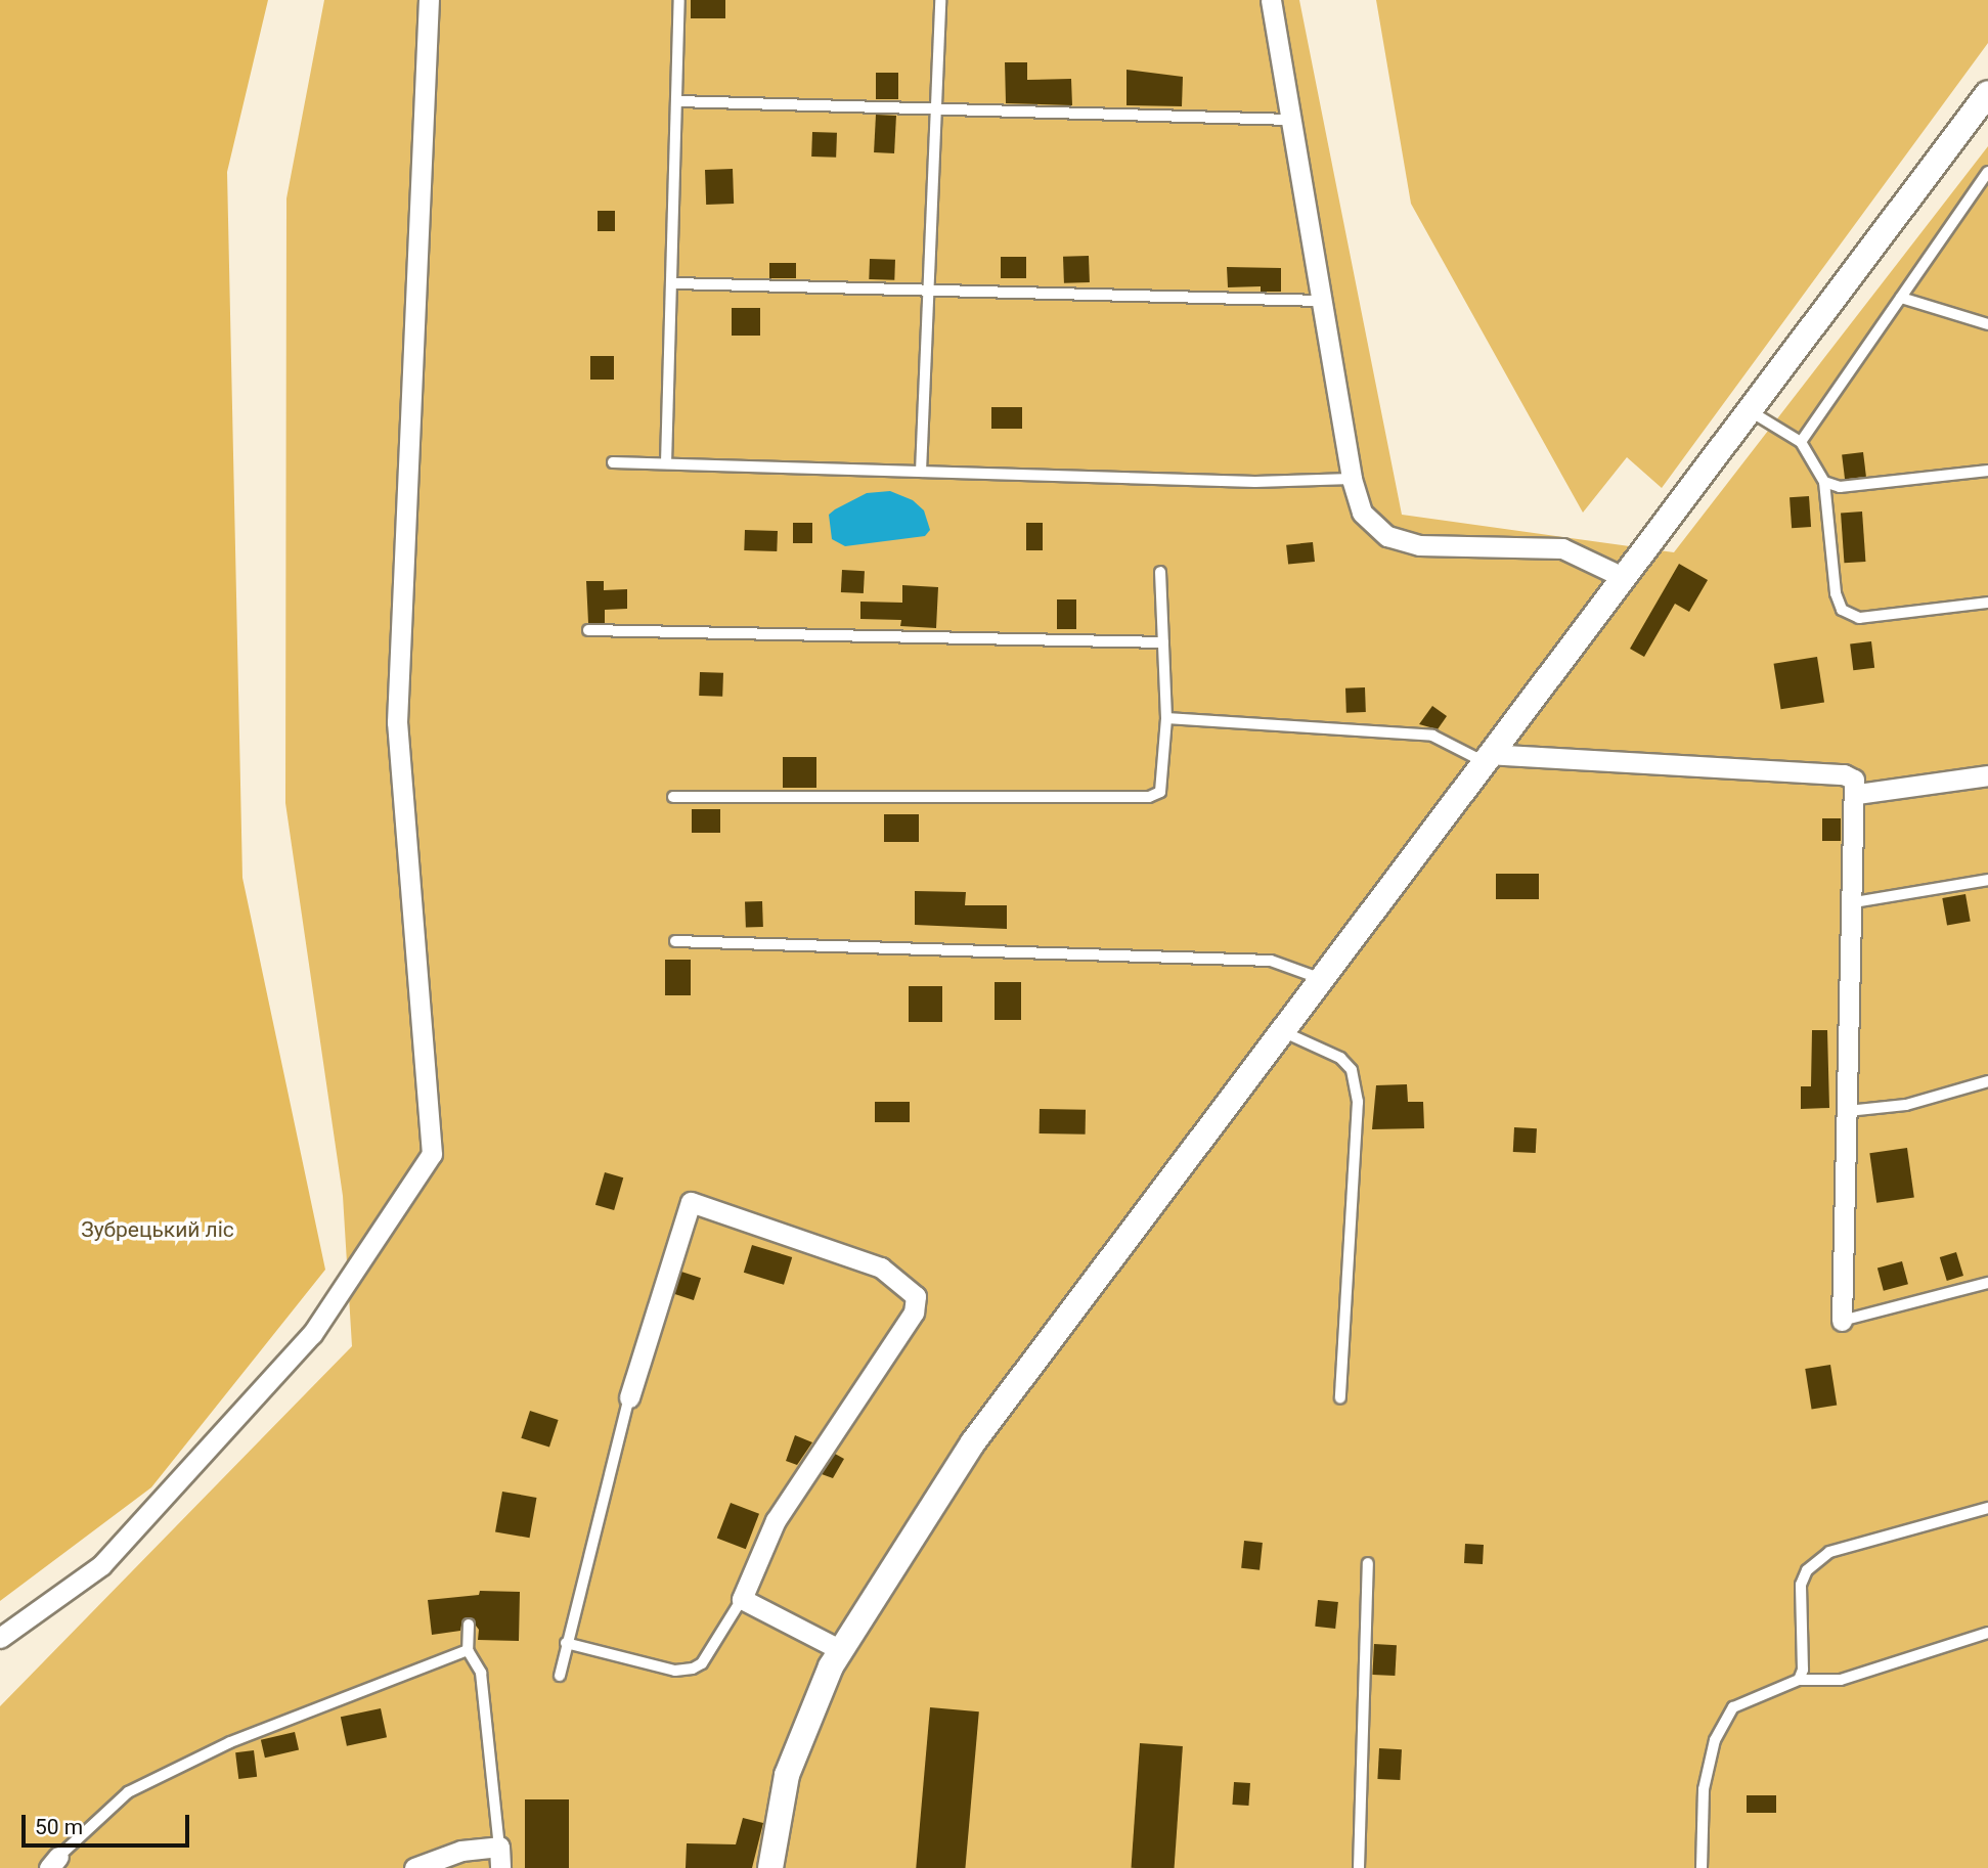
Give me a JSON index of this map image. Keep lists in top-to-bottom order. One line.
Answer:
{"parks":["Зубрецький ліс"],"scale_bar":"50 m"}
